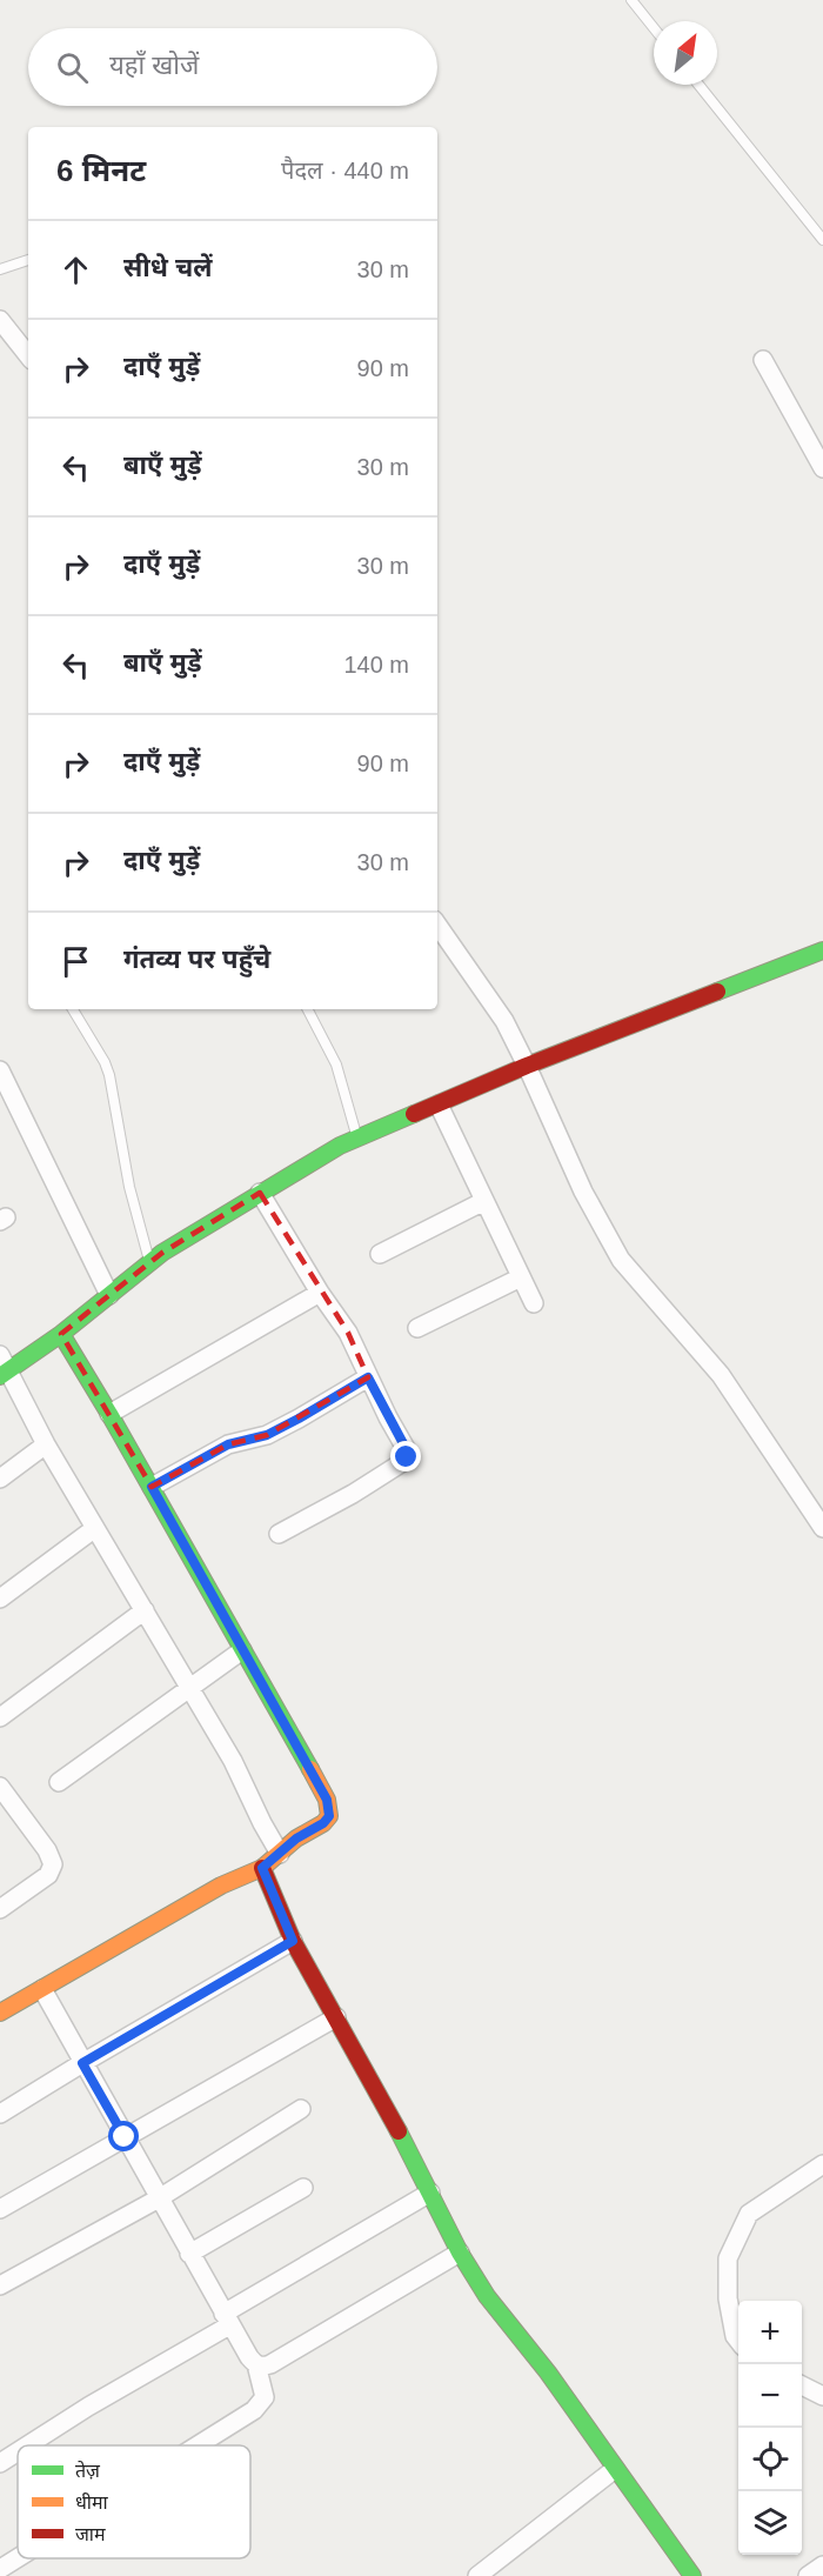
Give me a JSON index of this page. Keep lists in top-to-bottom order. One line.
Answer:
{"legend":["तेज़","धीमा","जाम"],"north":"top right","page":{"search":"यहाँ खोजें","heading":["6 मिनट","पैदल · 440 m"],"list":[["सीधे चलें","30 m"],["दाएँ मुड़ें","90 m"],["बाएँ मुड़ें","30 m"],["दाएँ मुड़ें","30 m"],["बाएँ मुड़ें","140 m"],["दाएँ मुड़ें","90 m"],["दाएँ मुड़ें","30 m"],"गंतव्य पर पहुँचे"],"map_buttons":["+","−"]}}
